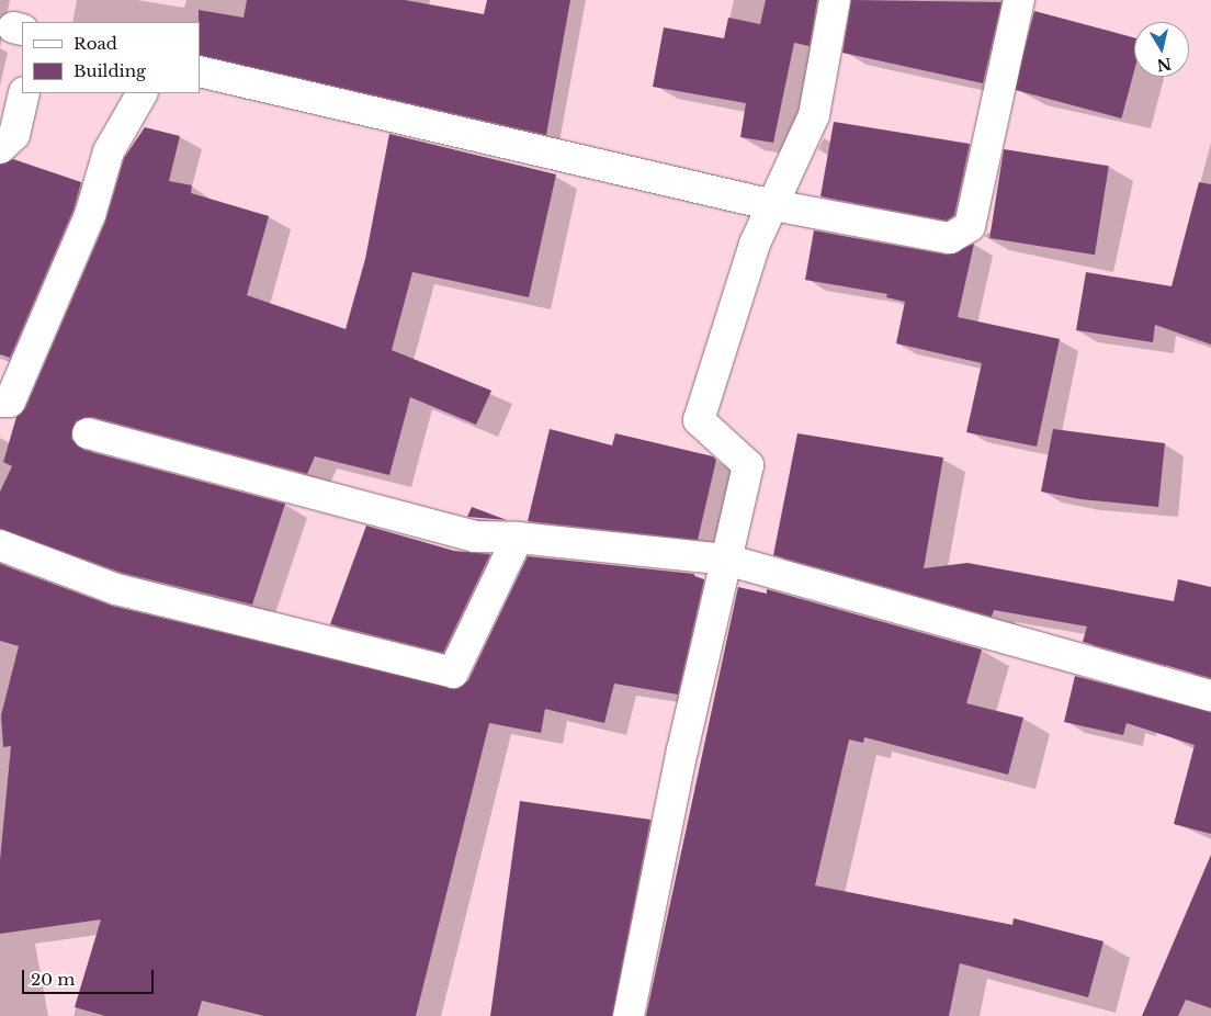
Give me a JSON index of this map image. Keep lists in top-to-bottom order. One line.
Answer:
{"legend":["Road","Building"],"scale_bar":"20 m","north":"bottom"}
